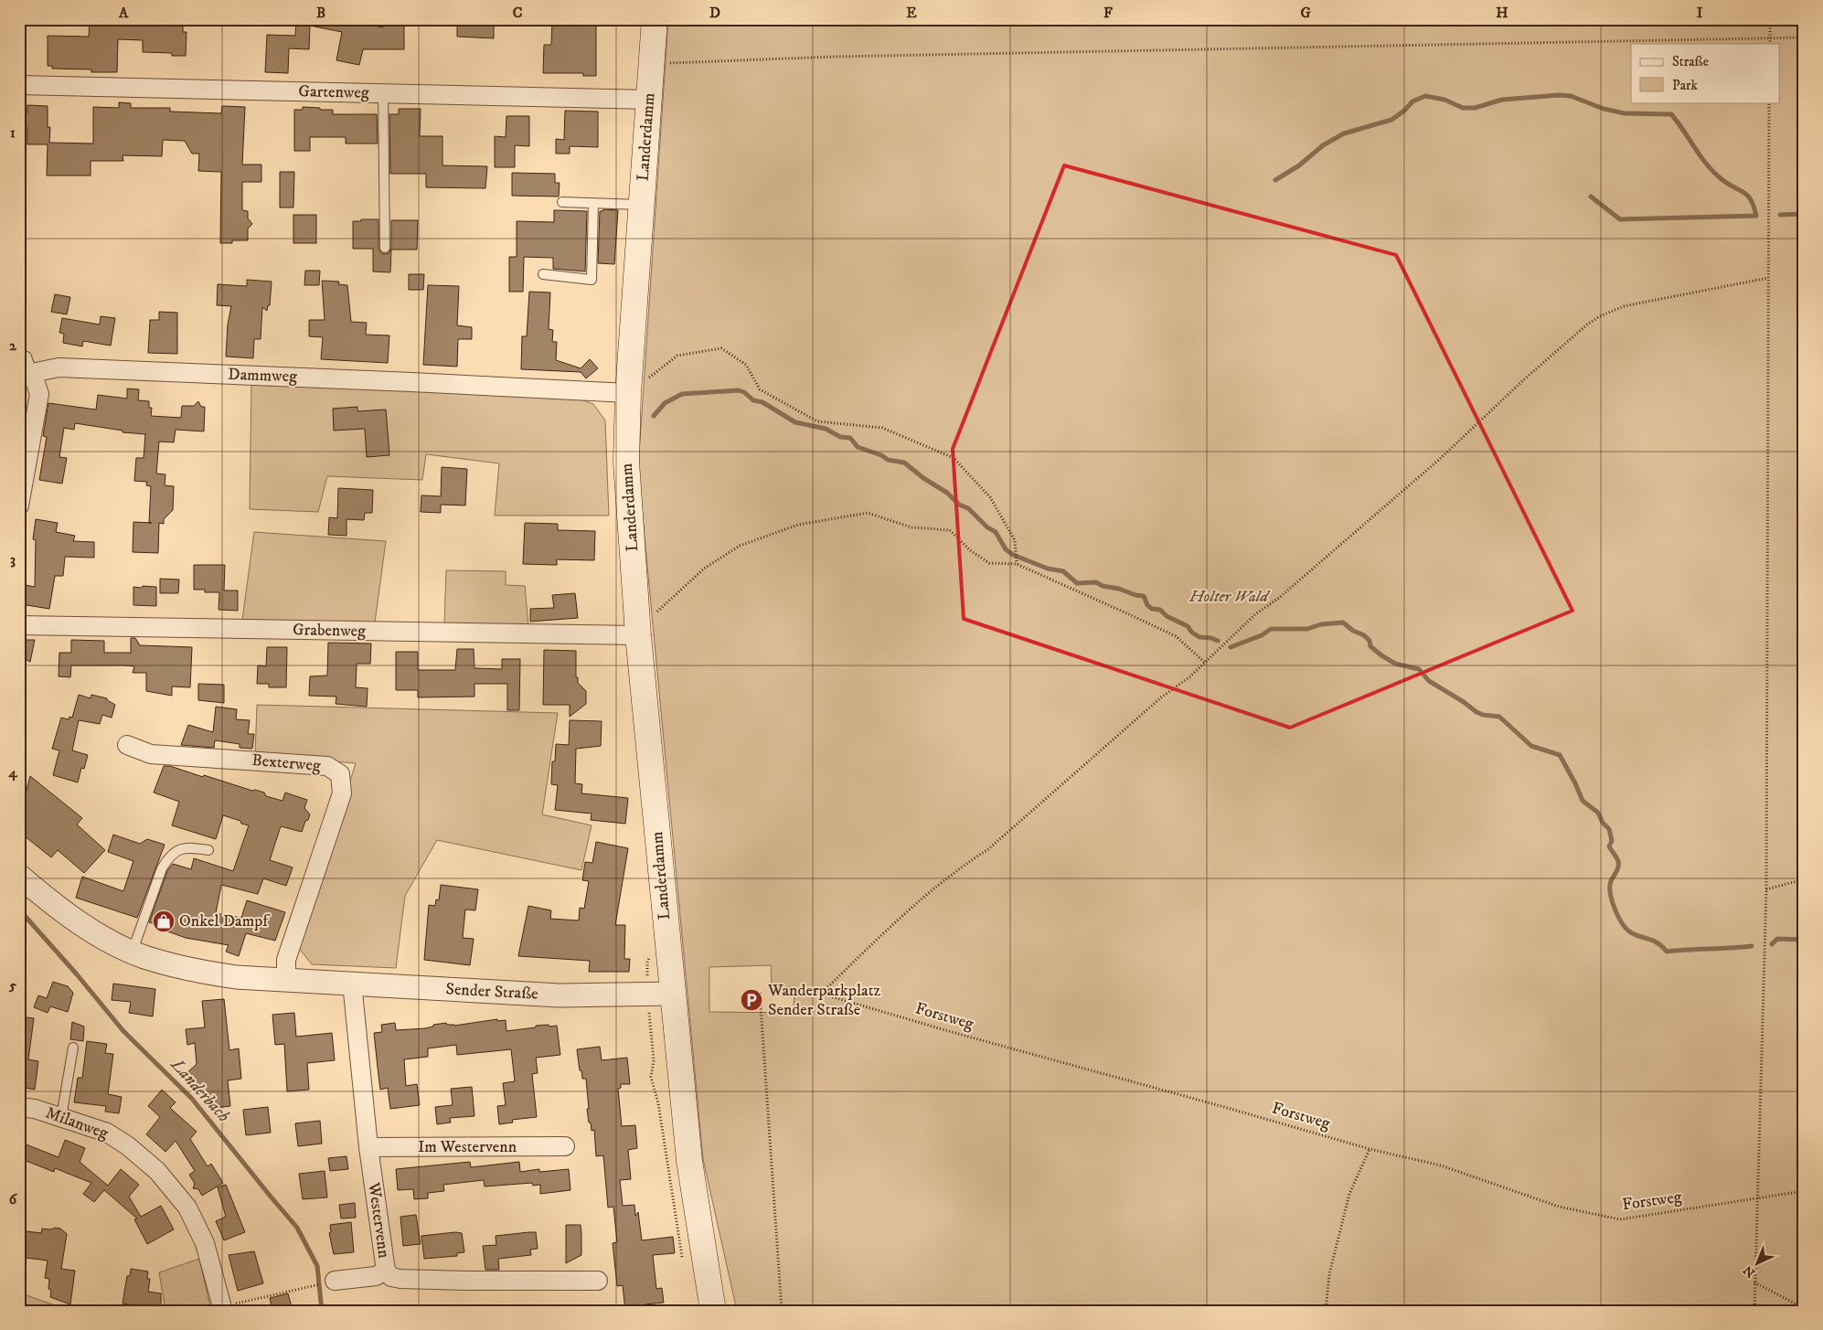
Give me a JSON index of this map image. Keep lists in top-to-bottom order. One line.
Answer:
{"streets":{"main road":["Landerdamm"],"street":["Gartenweg","Dammweg","Grabenweg","Bexterweg","Sender Straße","Milanweg","Im Westervenn","Westervenn"],"path":["Forstweg"]},"crossings":[["Gartenweg","Landerdamm"],["Landerdamm","Dammweg"],["Landerdamm","Grabenweg"],["Landerdamm","Sender Straße"],["Bexterweg","Sender Straße"],["Sender Straße","Westervenn"],["Im Westervenn","Westervenn"]],"water":["Landerbach"],"parks":["Holter Wald"],"places":{"shop":["Onkel Dampf"],"parking":["Wanderparkplatz Sender Straße"]},"legend":["Straße","Park"],"north":"bottom left","grid":{"columns":["A","B","C","D","E","F","G","H","I"],"rows":["1","2","3","4","5","6"]}}
